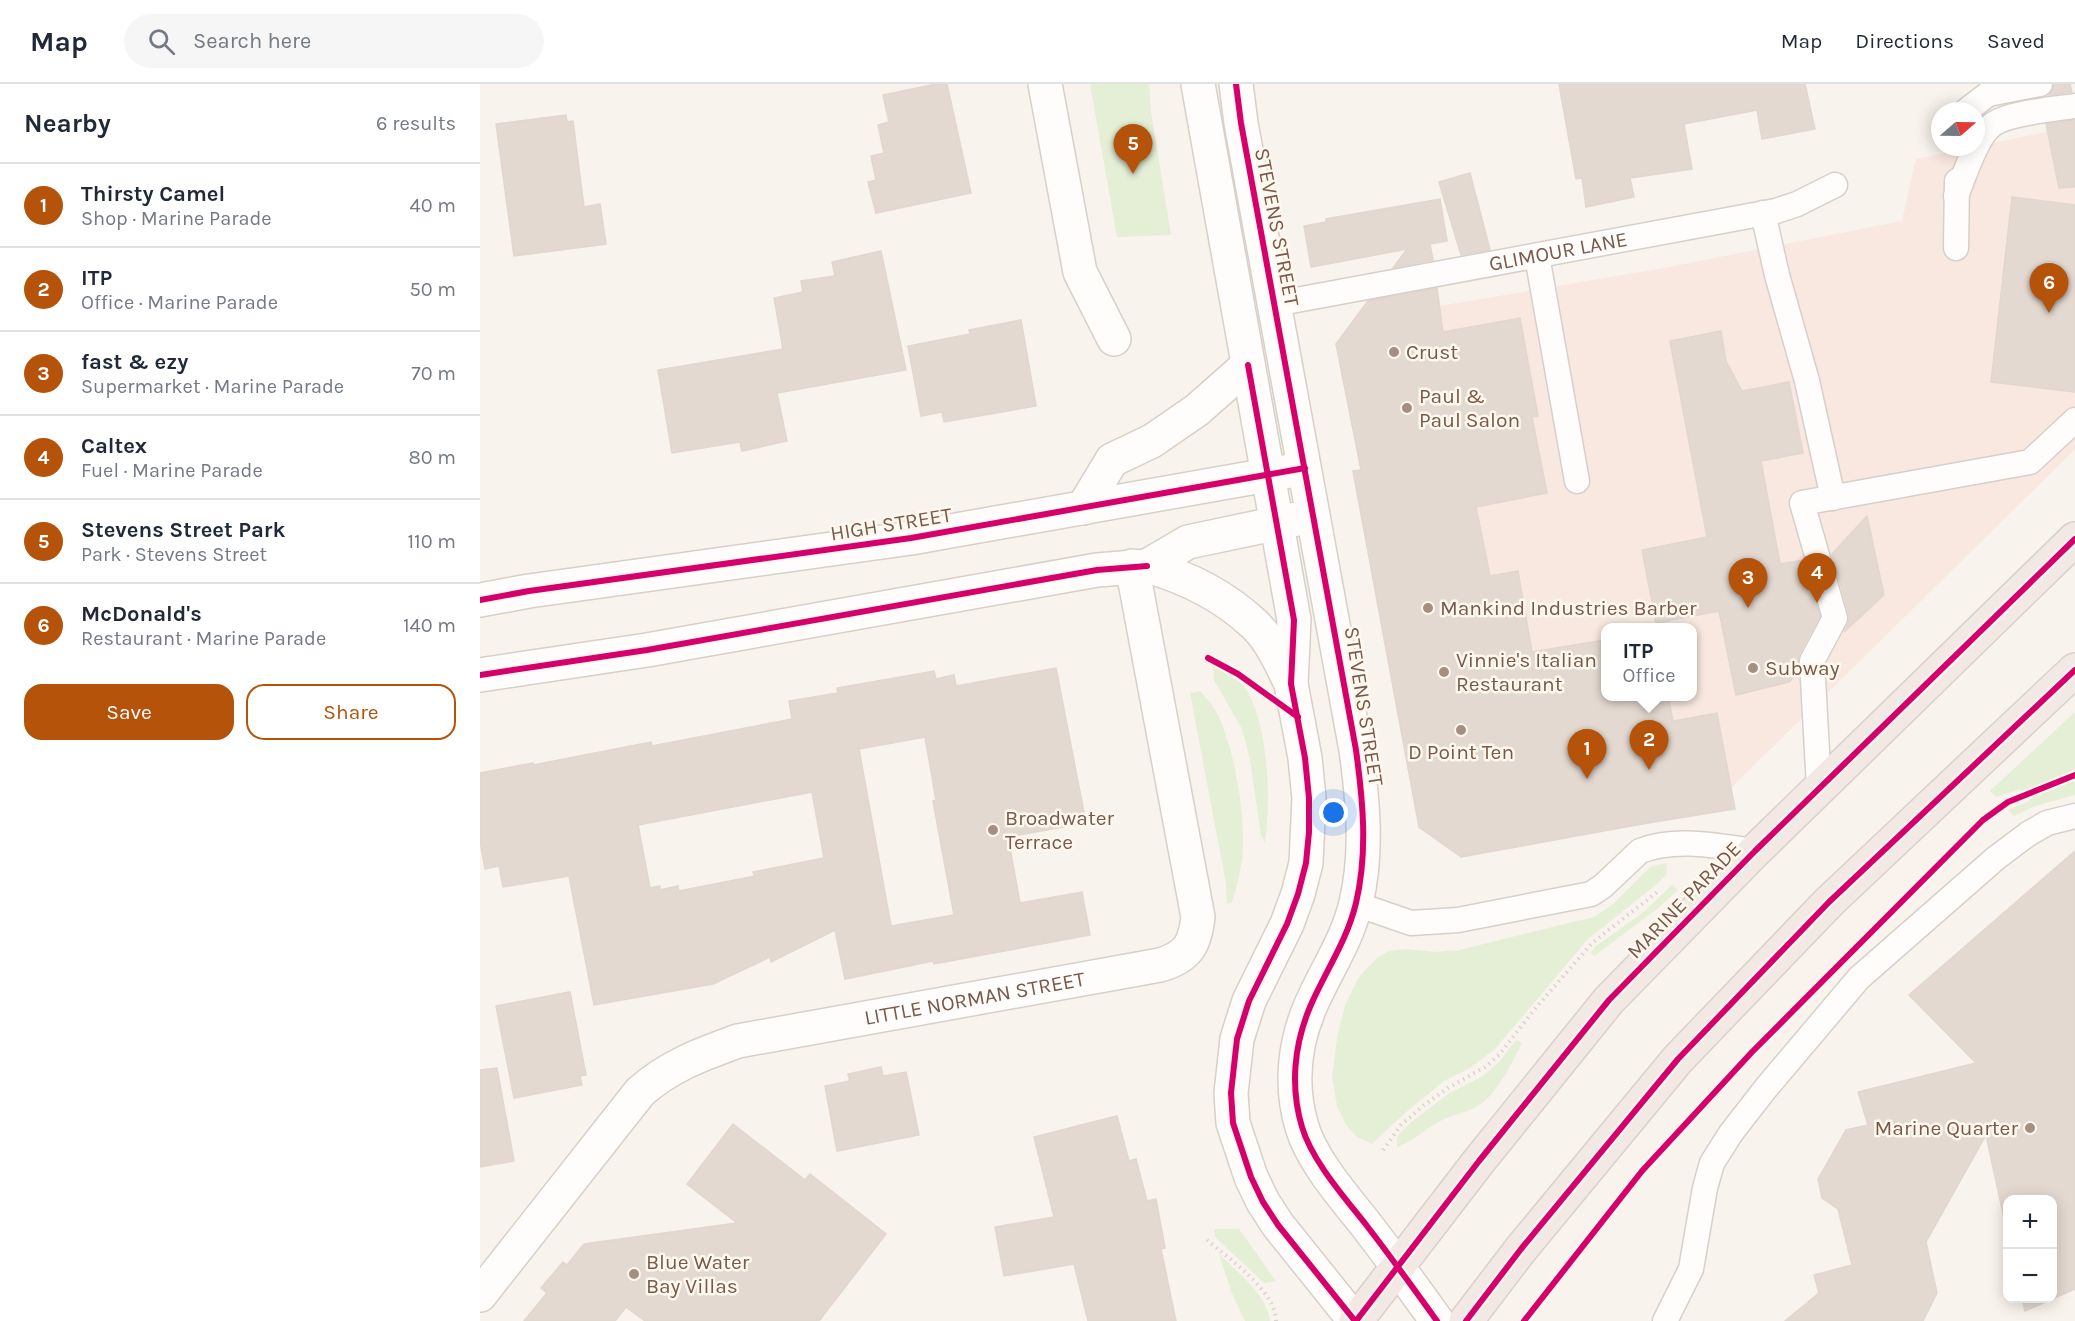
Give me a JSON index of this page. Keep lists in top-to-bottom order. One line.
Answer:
{"streets":{"highway":["MARINE PARADE"],"main road":["STEVENS STREET","HIGH STREET","LITTLE NORMAN STREET"],"lane":["GLIMOUR LANE"]},"crossings":[["STEVENS STREET","GLIMOUR LANE"],["STEVENS STREET","HIGH STREET"],["STEVENS STREET","MARINE PARADE"]],"places":["Crust","Paul & Paul Salon","Mankind Industries Barber","Subway","Vinnie's Italian Restaurant","D Point Ten","Broadwater Terrace","Marine Quarter","Blue Water Bay Villas"],"north":"right","page":{"header":"Map","search":"Search here","nav":["Map","Directions","Saved"],"heading":["Nearby","6 results"],"pins":["5","6","4","3","2","1"],"list":[{"mark":"1","name":"Thirsty Camel","note":"Shop · Marine Parade","value":"40 m"},{"mark":"2","name":"ITP","note":"Office · Marine Parade","value":"50 m"},{"mark":"3","name":"fast & ezy","note":"Supermarket · Marine Parade","value":"70 m"},{"mark":"4","name":"Caltex","note":"Fuel · Marine Parade","value":"80 m"},{"mark":"5","name":"Stevens Street Park","note":"Park · Stevens Street","value":"110 m"},{"mark":"6","name":"McDonald's","note":"Restaurant · Marine Parade","value":"140 m"}],"popup":["ITP","Office"],"buttons":["Save","Share"],"map_buttons":["+","−"]}}
